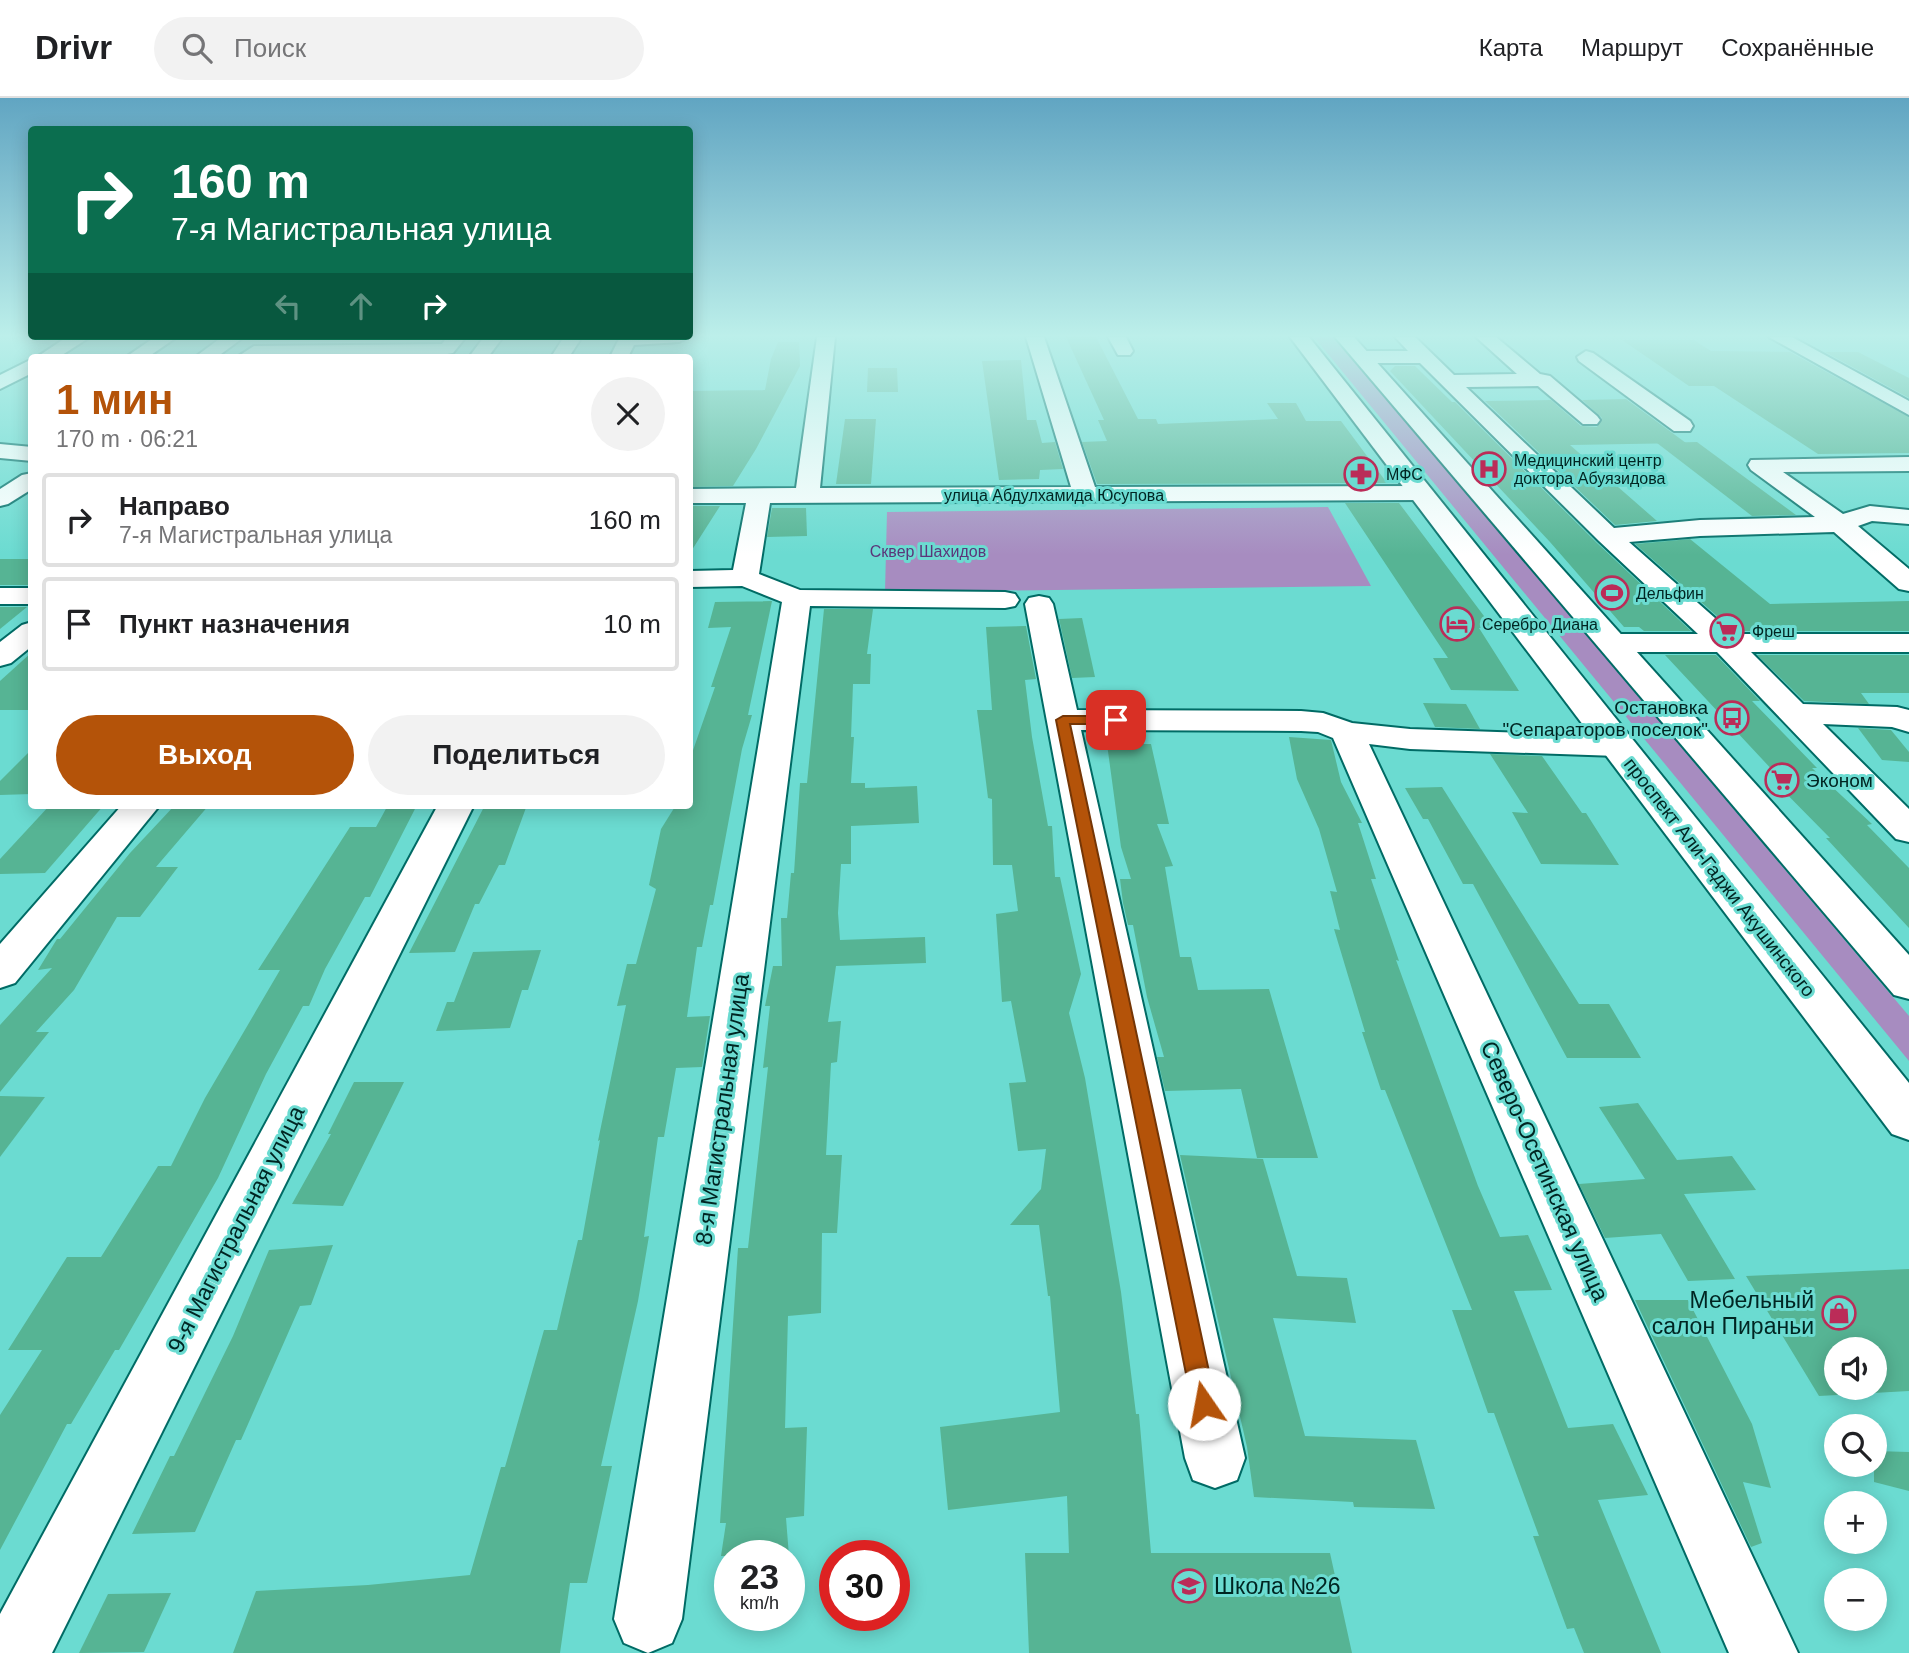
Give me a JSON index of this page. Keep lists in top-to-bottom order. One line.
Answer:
{"streets":{"street":["улица Абдулхамида Юсупова","проспект Али-Гаджи Акушинского","8-я Магистральная улица","Северо-Осетинская улица","9-я Магистральная улица"]},"crossings":[["улица Абдулхамида Юсупова","проспект Али-Гаджи Акушинского"]],"parks":["Сквер Шахидов"],"places":{"hospital":["Медицинский центр доктора Абуязидова"],"pharmacy":["МФС"],"sports":["Дельфин"],"hotel":["Серебро Диана"],"supermarket":["Фреш","Эконом"],"bus stop":["Остановка \"Сепараторов поселок\""],"shop":["Мебельный салон Пираньи"],"school or university":["Школа №26"]},"page":{"header":"Drivr","search":"Поиск","nav":["Карта","Маршрут","Сохранённые"],"turn":["160 m","7-я Магистральная улица"],"heading":["1 мин","170 m · 06:21"],"list":[{"name":"Направо","note":"7-я Магистральная улица","value":"160 m"},{"name":"Пункт назначения","value":"10 m"}],"buttons":["Выход","Поделиться"],"map_buttons":["+","−"],"speed":"23 km/h","limit":"30"}}
